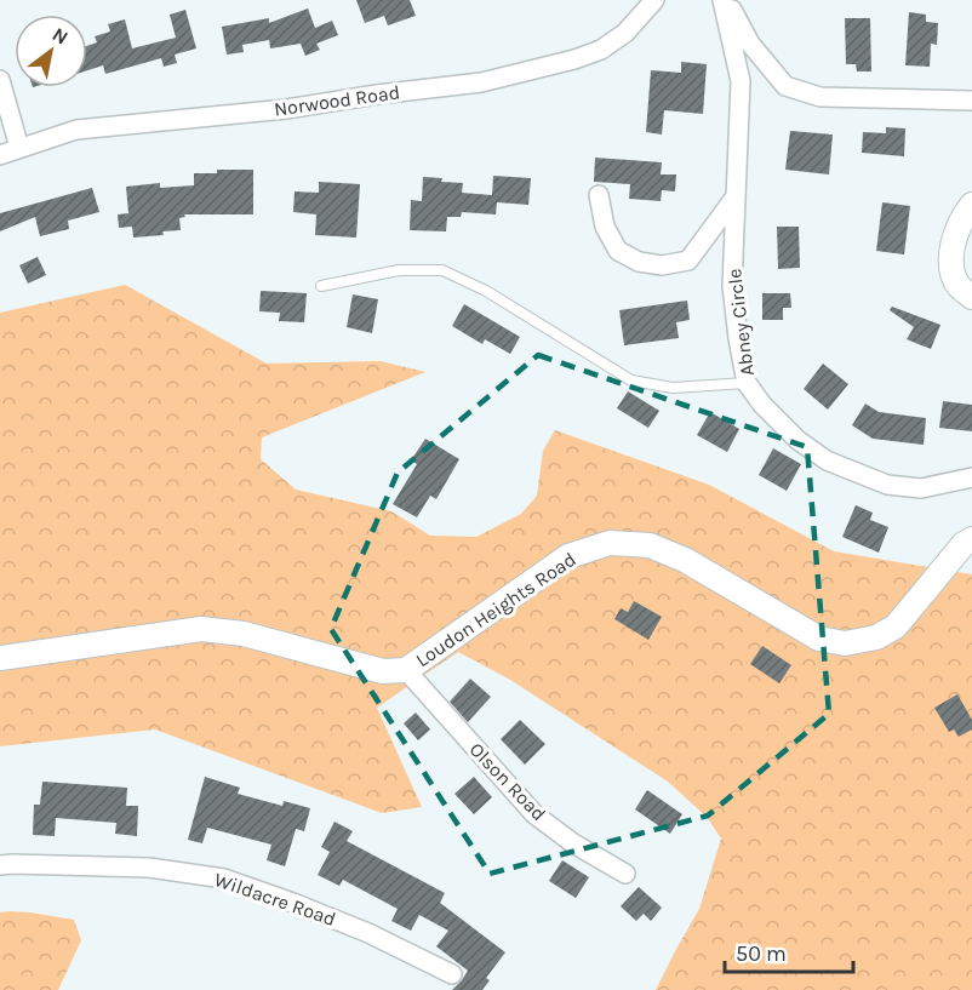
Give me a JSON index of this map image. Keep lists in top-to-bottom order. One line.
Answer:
{"streets":{"street":["Norwood Road","Abney Circle","Loudon Heights Road","Olson Road","Wildacre Road"]},"crossings":[["Loudon Heights Road","Olson Road"]],"scale_bar":"50 m","north":"top right"}
